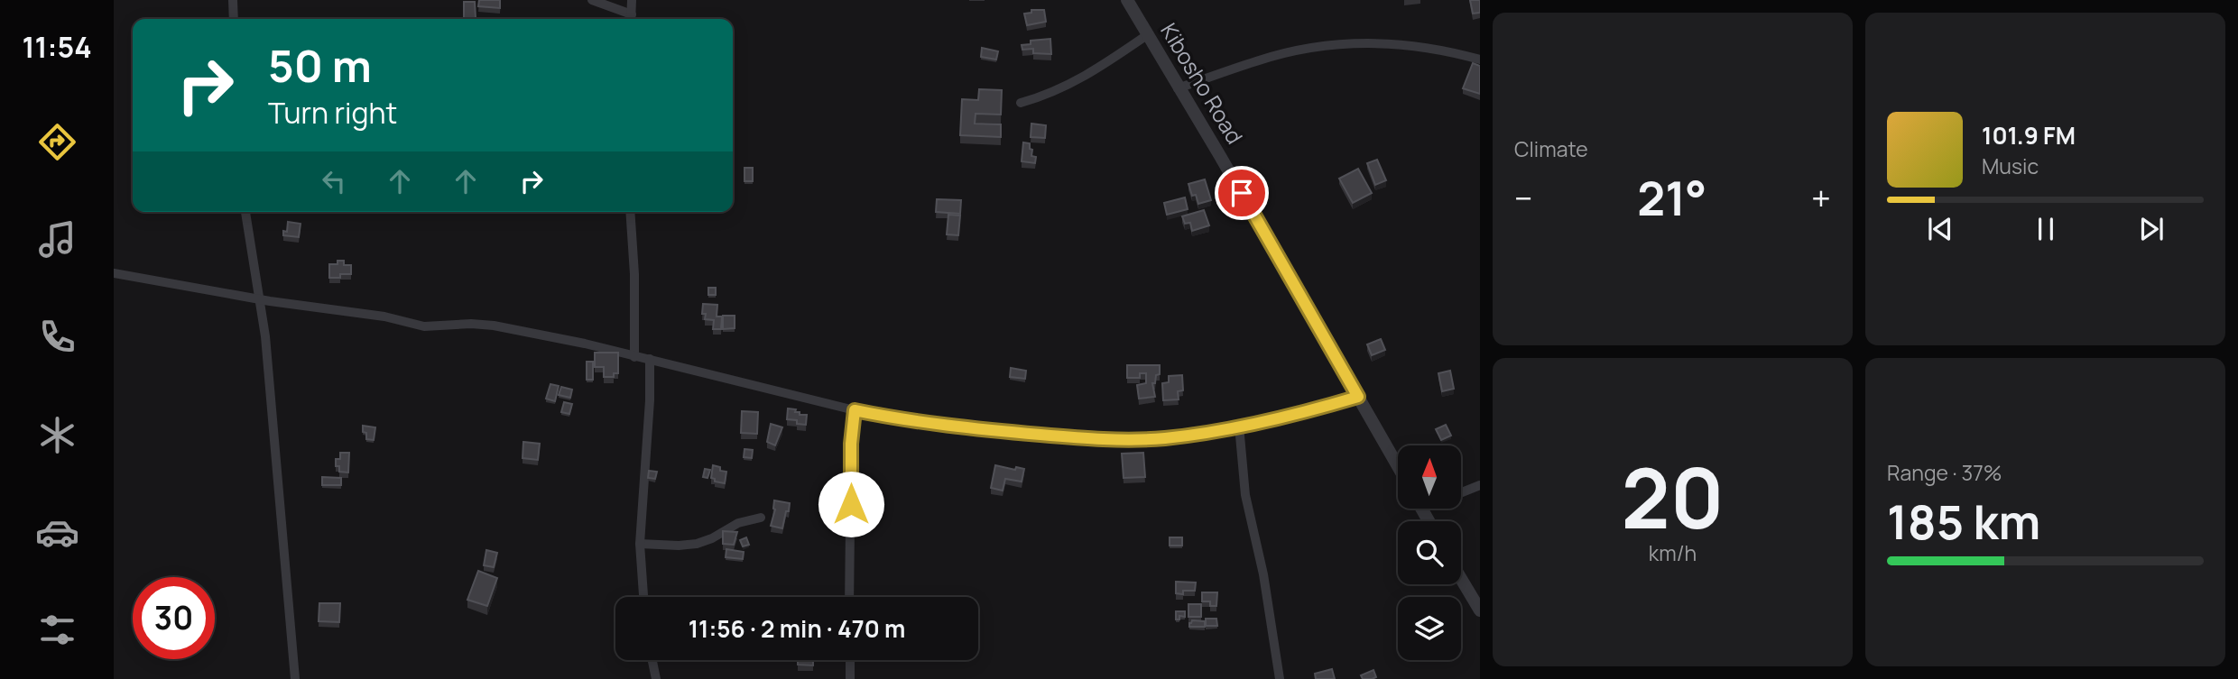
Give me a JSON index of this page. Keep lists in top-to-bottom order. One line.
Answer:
{"streets":{"street":["Kibosho Road"]},"north":"top","page":{"tabs":"11:54","tile":["Climate",["20","km/h"],["Range · 37%","185 km"]],"turn":["50 m","Turn right"],"song":["101.9 FM","Music"],"heat":["−","21°","+"],"limit":"30","trip":"11:56 · 2 min · 470 m"}}
